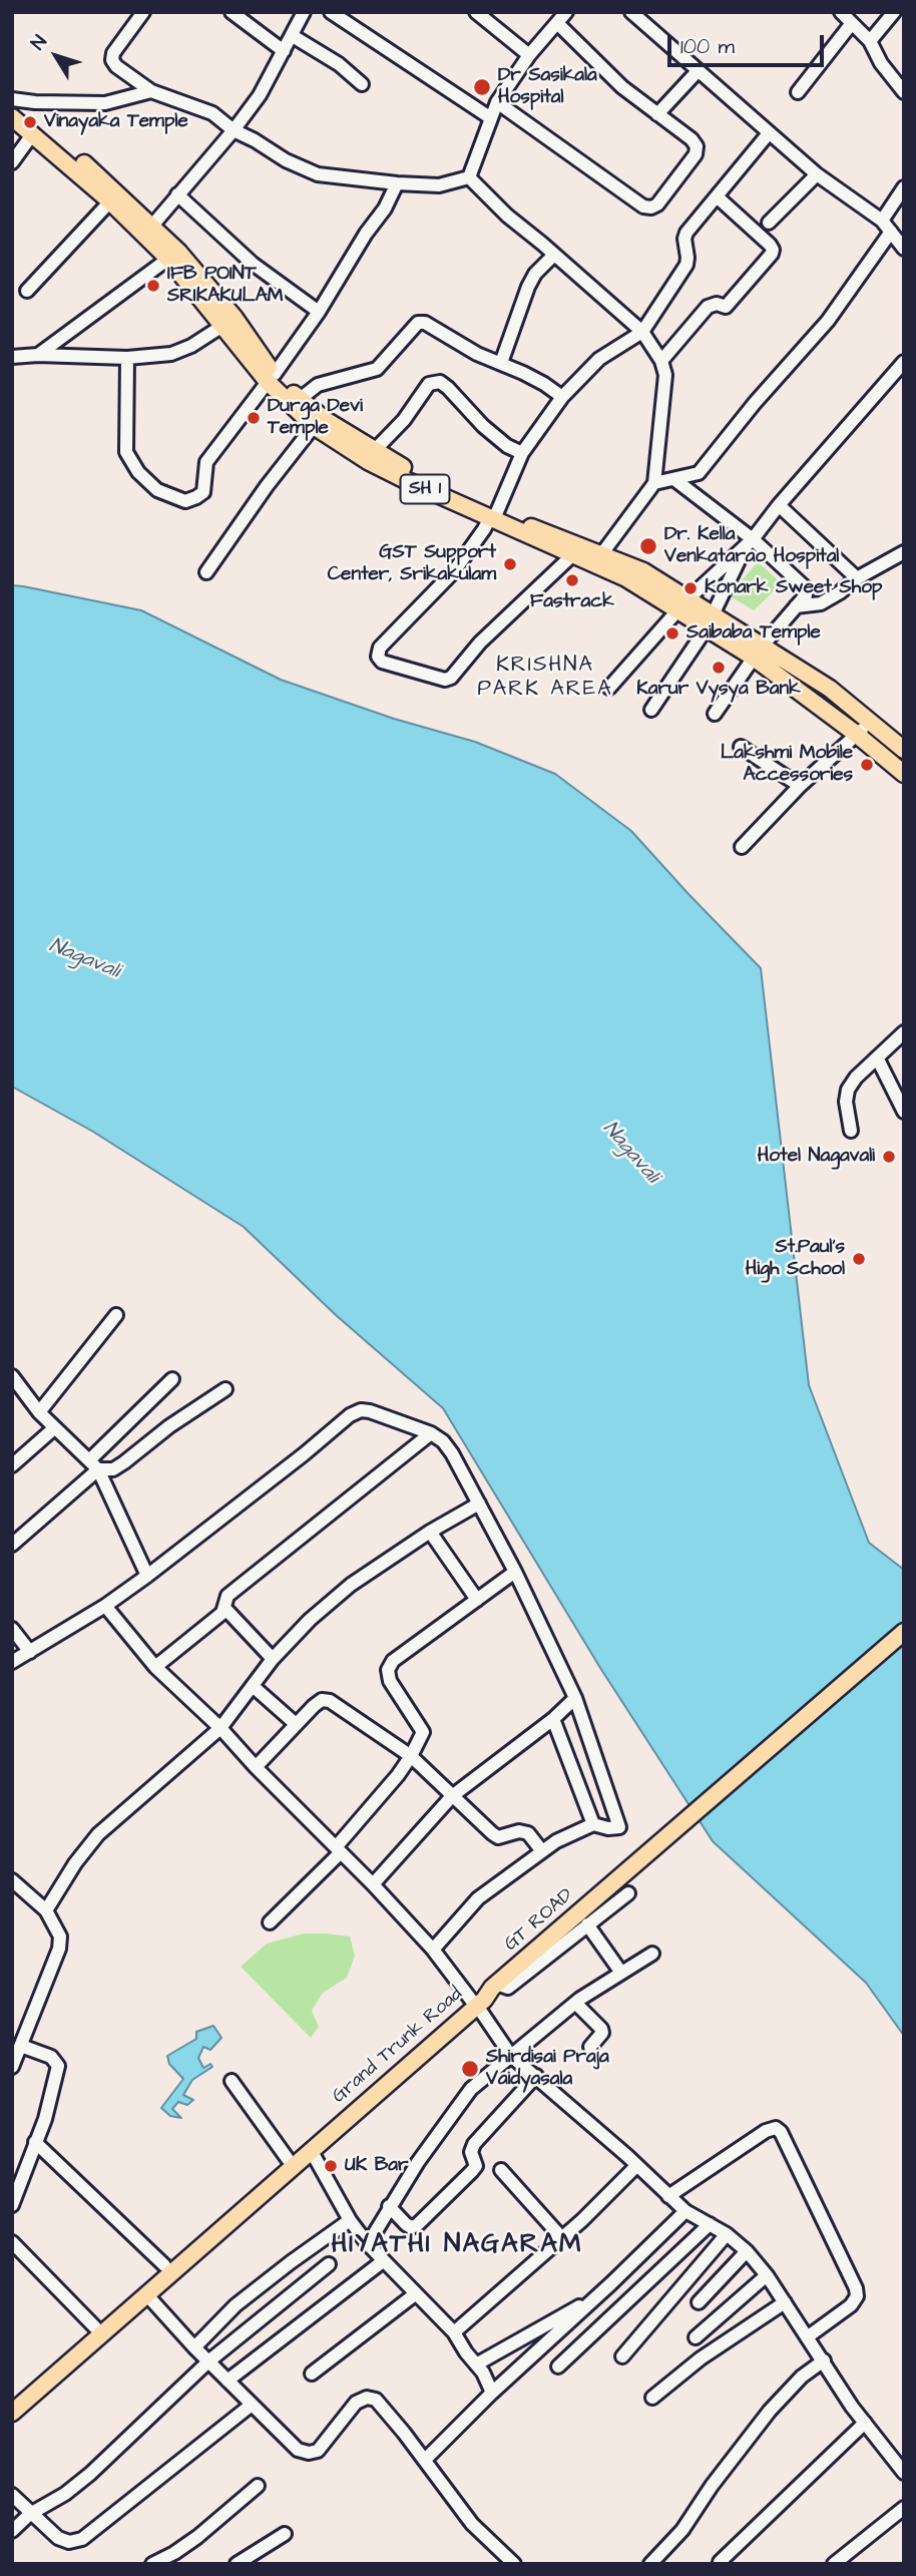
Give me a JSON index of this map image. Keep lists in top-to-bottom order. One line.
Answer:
{"streets":{"main road":["SH 1","GT ROAD","Grand Trunk Road"]},"crossings":[["GT ROAD","Grand Trunk Road"]],"districts":["KRISHNA PARK AREA","HIYATHI NAGARAM"],"water":["Nagavali"],"places":["Dr Sasikala Hospital","Vinayaka Temple","IFB POINT SRIKAKULAM","Durga Devi Temple","Dr. Kella Venkatarao Hospital","GST Support Center, Srikakulam","Fastrack","Konark Sweet Shop","Saibaba Temple","Karur Vysya Bank","Lakshmi Mobile Accessories","Hotel Nagavali","St.Paul's High School","Shirdisai Praja Vaidyasala","UK Bar"],"scale_bar":"100 m","north":"top left"}
